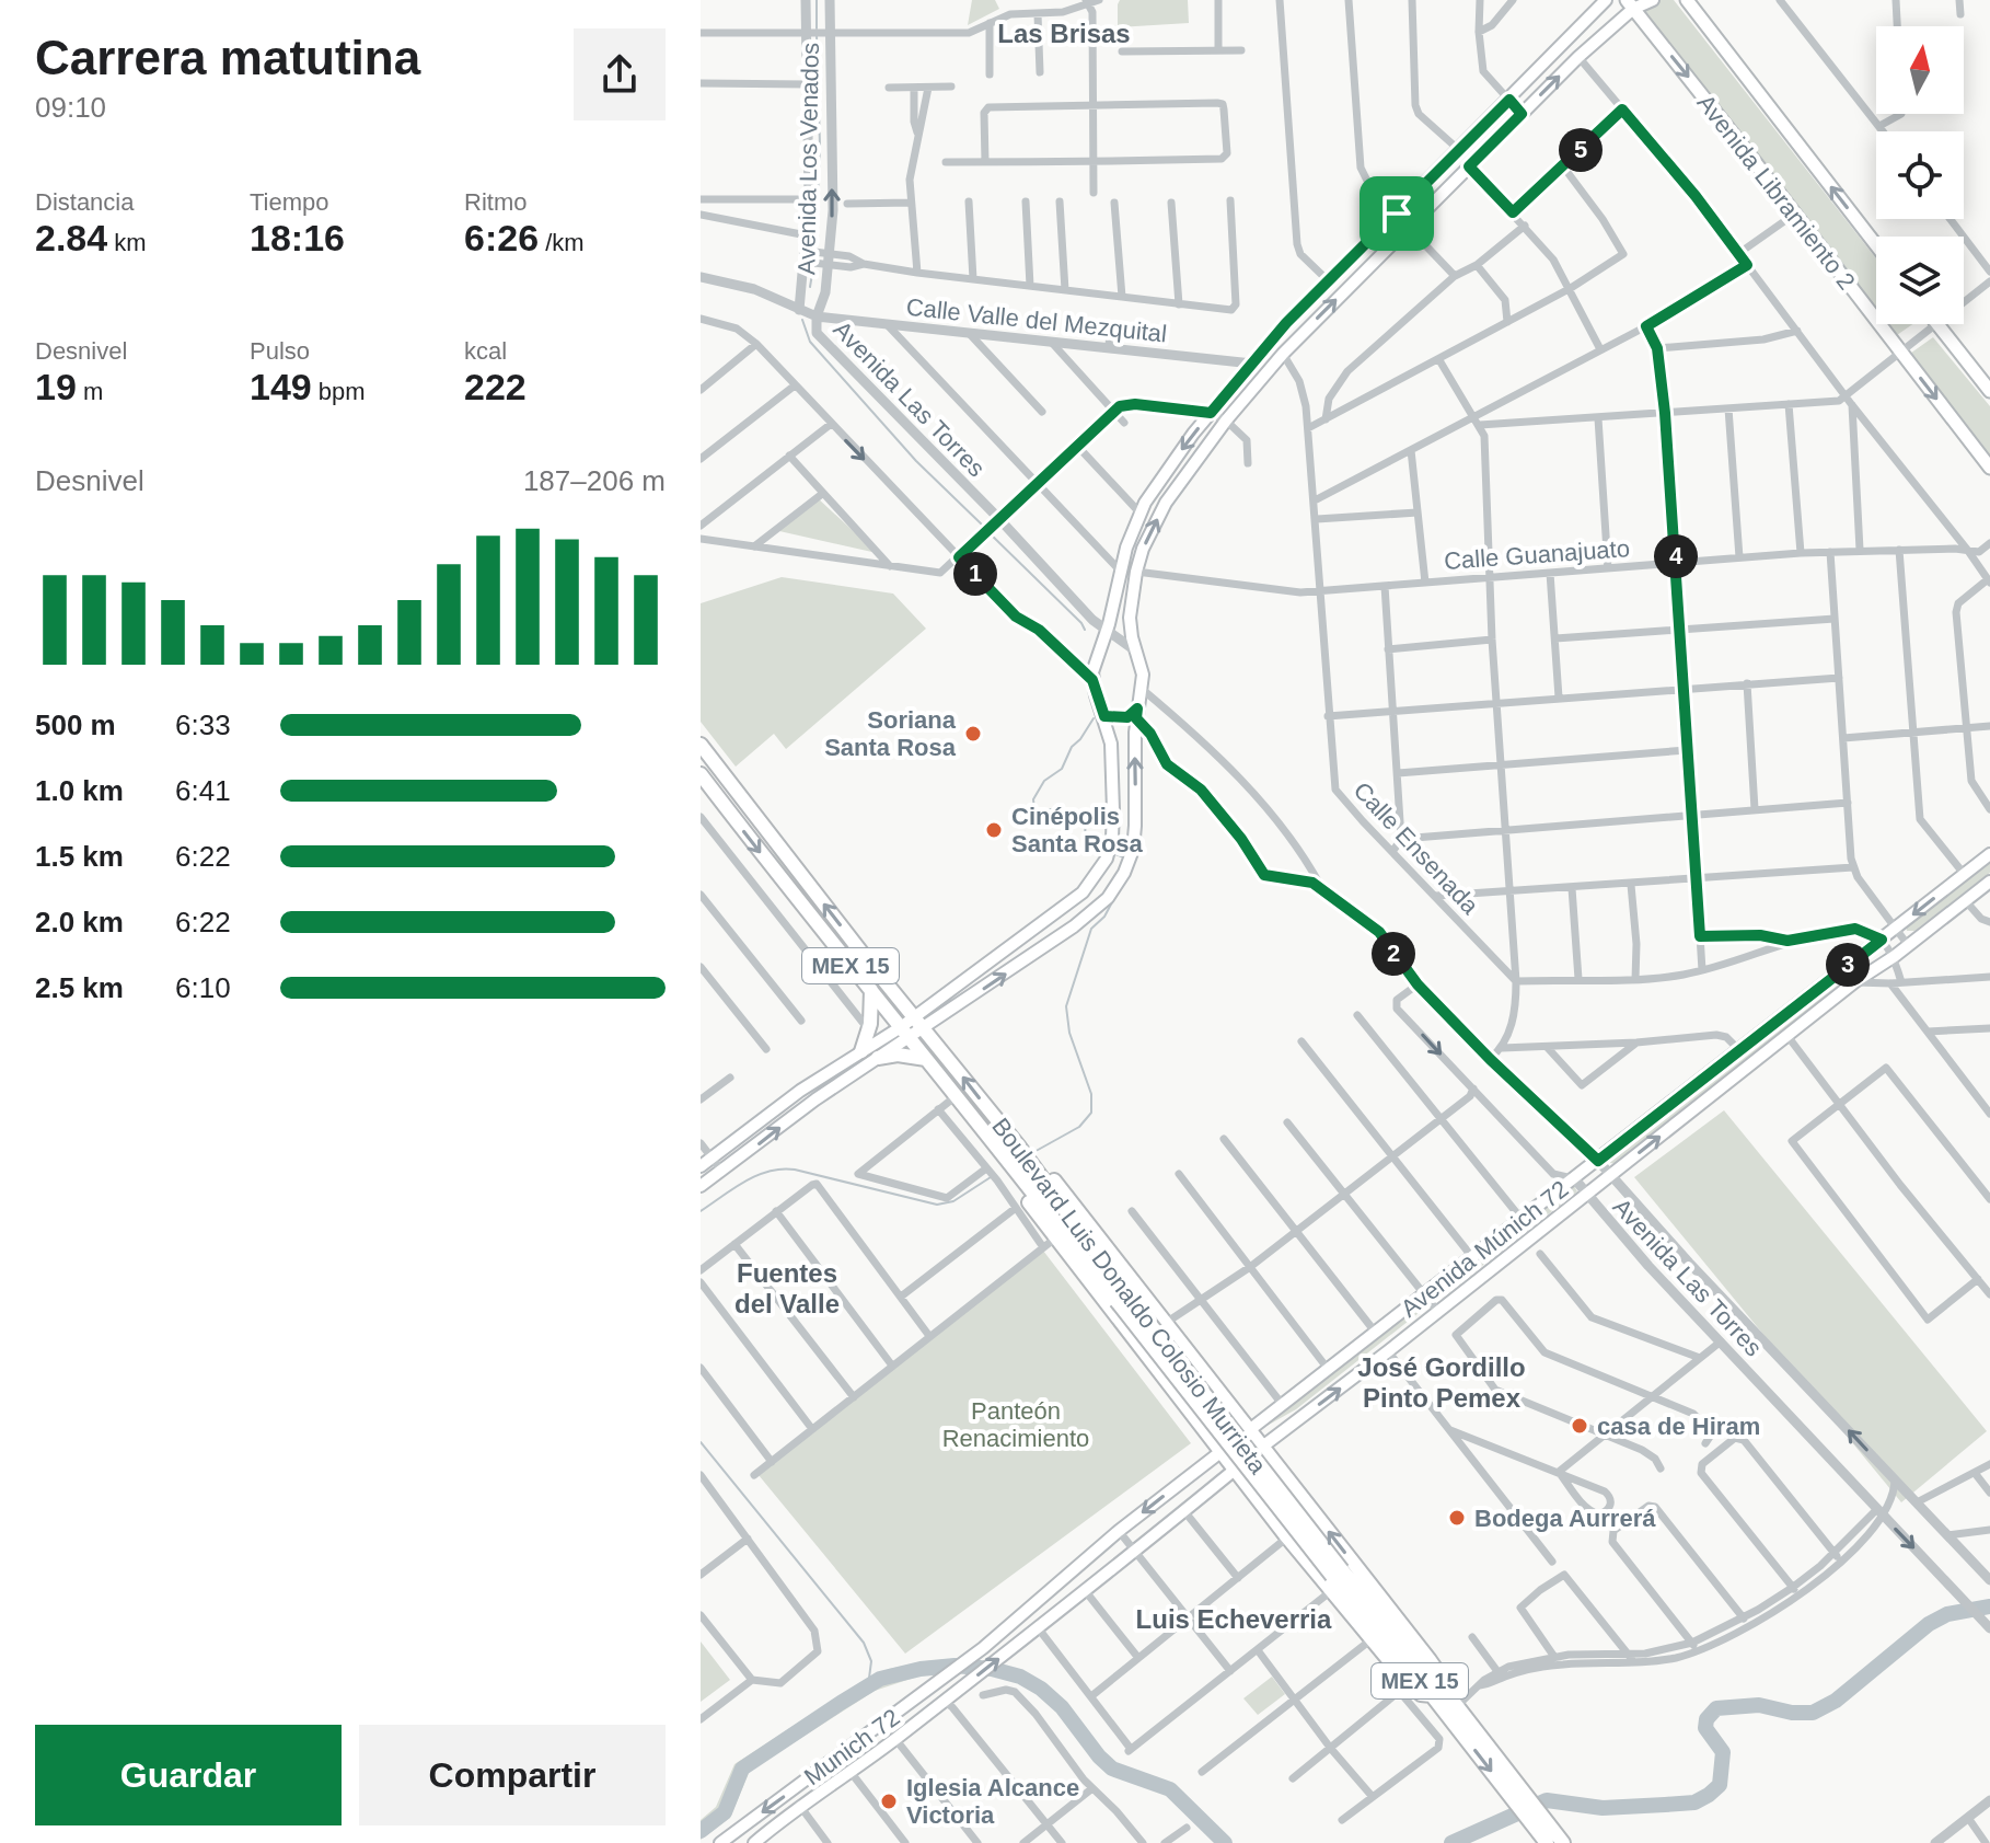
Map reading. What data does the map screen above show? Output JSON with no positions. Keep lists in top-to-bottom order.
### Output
{
  "streets": {
    "highway": ["MEX 15", "Avenida Múnich 72", "Boulevard Luis Donaldo Colosio Murrieta"],
    "main road": ["Avenida Libramiento 2", "Munich 72"],
    "street": [
      "Avenida Los Venados",
      "Calle Valle del Mezquital",
      "Avenida Las Torres",
      "Calle Guanajuato",
      "Calle Ensenada"
    ]
  },
  "crossings": [
    ["Avenida Los Venados", "Calle Valle del Mezquital"],
    ["Avenida Los Venados", "Avenida Las Torres"],
    ["Calle Valle del Mezquital", "Avenida Las Torres"],
    ["Avenida Las Torres", "Avenida Múnich 72"],
    ["Calle Guanajuato", "Calle Ensenada"],
    ["MEX 15", "Boulevard Luis Donaldo Colosio Murrieta"],
    ["Avenida Múnich 72", "Munich 72"]
  ],
  "districts": [
    "Las Brisas",
    "Fuentes del Valle",
    "José Gordillo Pinto Pemex",
    "Luis Echeverria"
  ],
  "parks": ["Panteón Renacimiento"],
  "places": [
    "Soriana Santa Rosa",
    "Cinépolis Santa Rosa",
    "casa de Hiram",
    "Bodega Aurrerá",
    "Iglesia Alcance Victoria"
  ],
  "north": "top",
  "page": {
    "heading": ["Carrera matutina", "09:10"],
    "pins": [
      "5",
      "4",
      "1",
      "2",
      "3"
    ],
    "stats": [
      ["Distancia", "2.84 km"],
      ["Tiempo", "18:16"],
      ["Ritmo", "6:26 /km"],
      ["Desnivel", "19 m"],
      ["Pulso", "149 bpm"],
      ["kcal", "222"]
    ],
    "chart": ["Desnivel", "187–206 m"],
    "list": [
      {
        "name": "500 m",
        "note": "6:33"
      },
      {
        "name": "1.0 km",
        "note": "6:41"
      },
      {
        "name": "1.5 km",
        "note": "6:22"
      },
      {
        "name": "2.0 km",
        "note": "6:22"
      },
      {
        "name": "2.5 km",
        "note": "6:10"
      }
    ],
    "buttons": ["Guardar", "Compartir"]
  }
}
